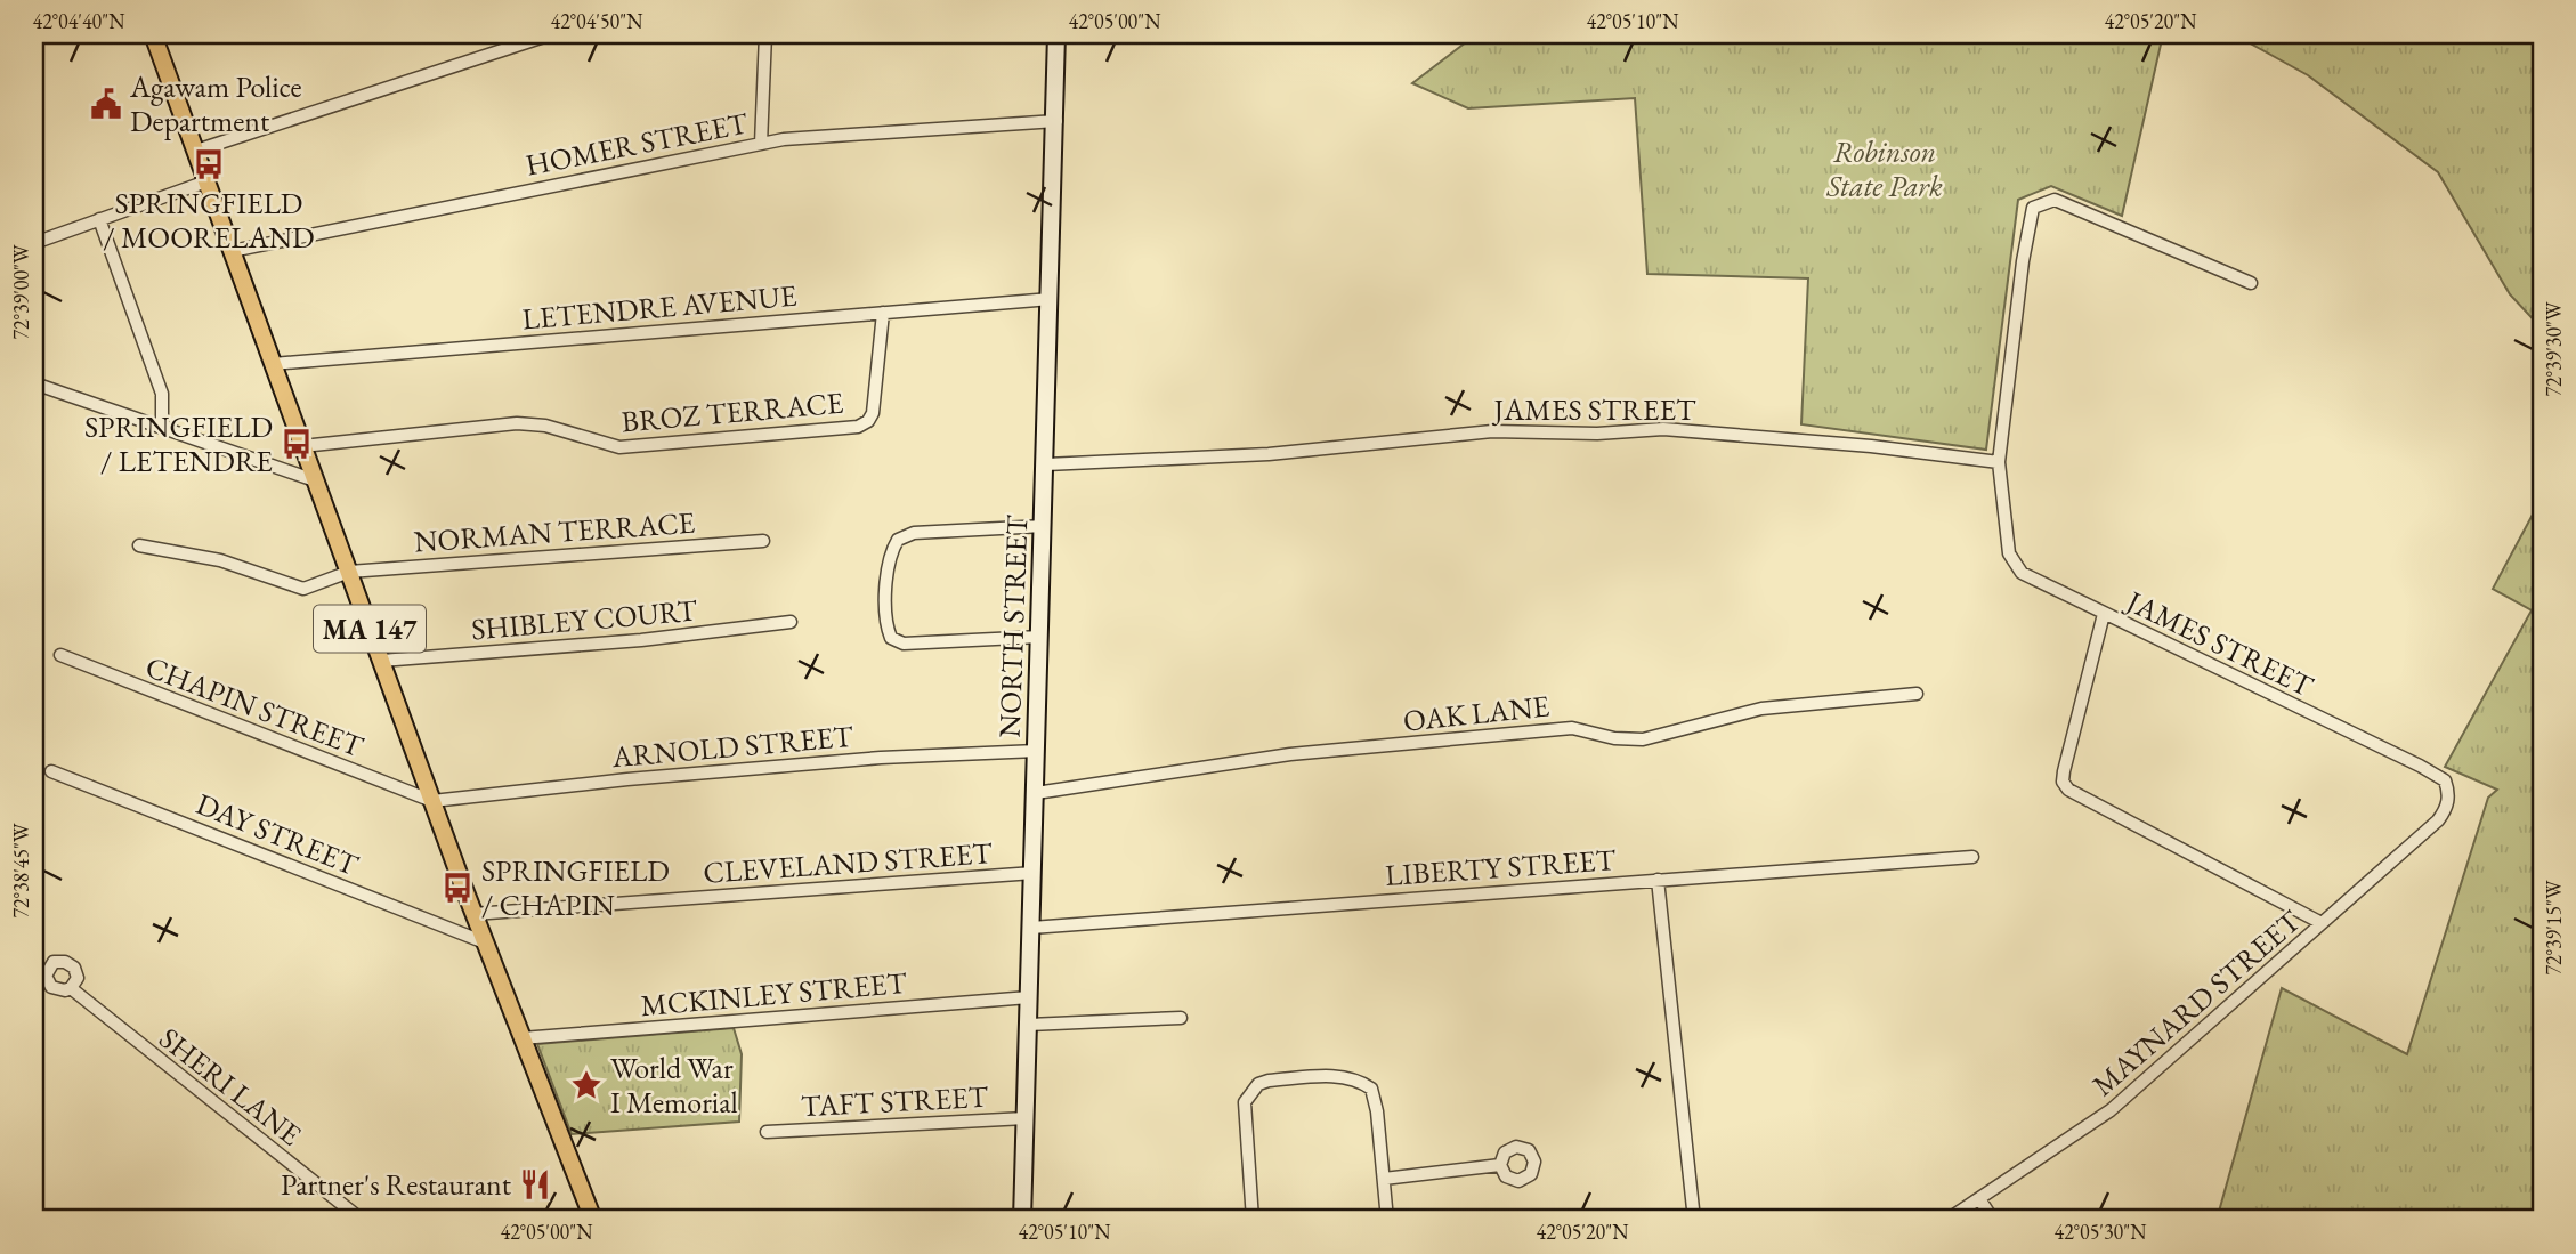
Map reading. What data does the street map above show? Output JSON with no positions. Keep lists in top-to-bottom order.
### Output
{
  "streets": {
    "main road": ["NORTH STREET", "MA 147"],
    "street": [
      "HOMER STREET",
      "LETENDRE AVENUE",
      "JAMES STREET",
      "BROZ TERRACE",
      "NORMAN TERRACE",
      "SHIBLEY COURT",
      "CHAPIN STREET",
      "OAK LANE",
      "ARNOLD STREET",
      "DAY STREET",
      "CLEVELAND STREET",
      "LIBERTY STREET",
      "MCKINLEY STREET",
      "MAYNARD STREET",
      "SHERI LANE",
      "TAFT STREET"
    ]
  },
  "crossings": [
    ["HOMER STREET", "NORTH STREET"],
    ["HOMER STREET", "MA 147"],
    ["LETENDRE AVENUE", "BROZ TERRACE"],
    ["LETENDRE AVENUE", "NORTH STREET"],
    ["LETENDRE AVENUE", "MA 147"],
    ["JAMES STREET", "NORTH STREET"],
    ["JAMES STREET", "MAYNARD STREET"],
    ["BROZ TERRACE", "MA 147"],
    ["NORMAN TERRACE", "MA 147"],
    ["SHIBLEY COURT", "MA 147"],
    ["NORTH STREET", "OAK LANE"],
    ["NORTH STREET", "ARNOLD STREET"],
    ["NORTH STREET", "CLEVELAND STREET"],
    ["NORTH STREET", "LIBERTY STREET"],
    ["NORTH STREET", "MCKINLEY STREET"],
    ["NORTH STREET", "TAFT STREET"],
    ["MA 147", "CHAPIN STREET"],
    ["MA 147", "ARNOLD STREET"],
    ["MA 147", "DAY STREET"],
    ["MA 147", "CLEVELAND STREET"],
    ["MA 147", "MCKINLEY STREET"],
    ["CHAPIN STREET", "ARNOLD STREET"]
  ],
  "parks": ["Robinson State Park"],
  "places": {
    "public building": ["Agawam Police Department"],
    "bus stop": ["SPRINGFIELD / MOORELAND", "SPRINGFIELD / LETENDRE", "SPRINGFIELD / CHAPIN"],
    "place": ["World War I Memorial"],
    "restaurant": ["Partner's Restaurant"]
  },
  "coordinates": [
    "42°04'40\"N",
    "42°04'50\"N",
    "42°05'00\"N",
    "42°05'10\"N",
    "42°05'20\"N",
    "72°39'00\"W",
    "72°39'30\"W",
    "72°38'45\"W",
    "72°39'15\"W",
    "42°05'30\"N"
  ]
}
